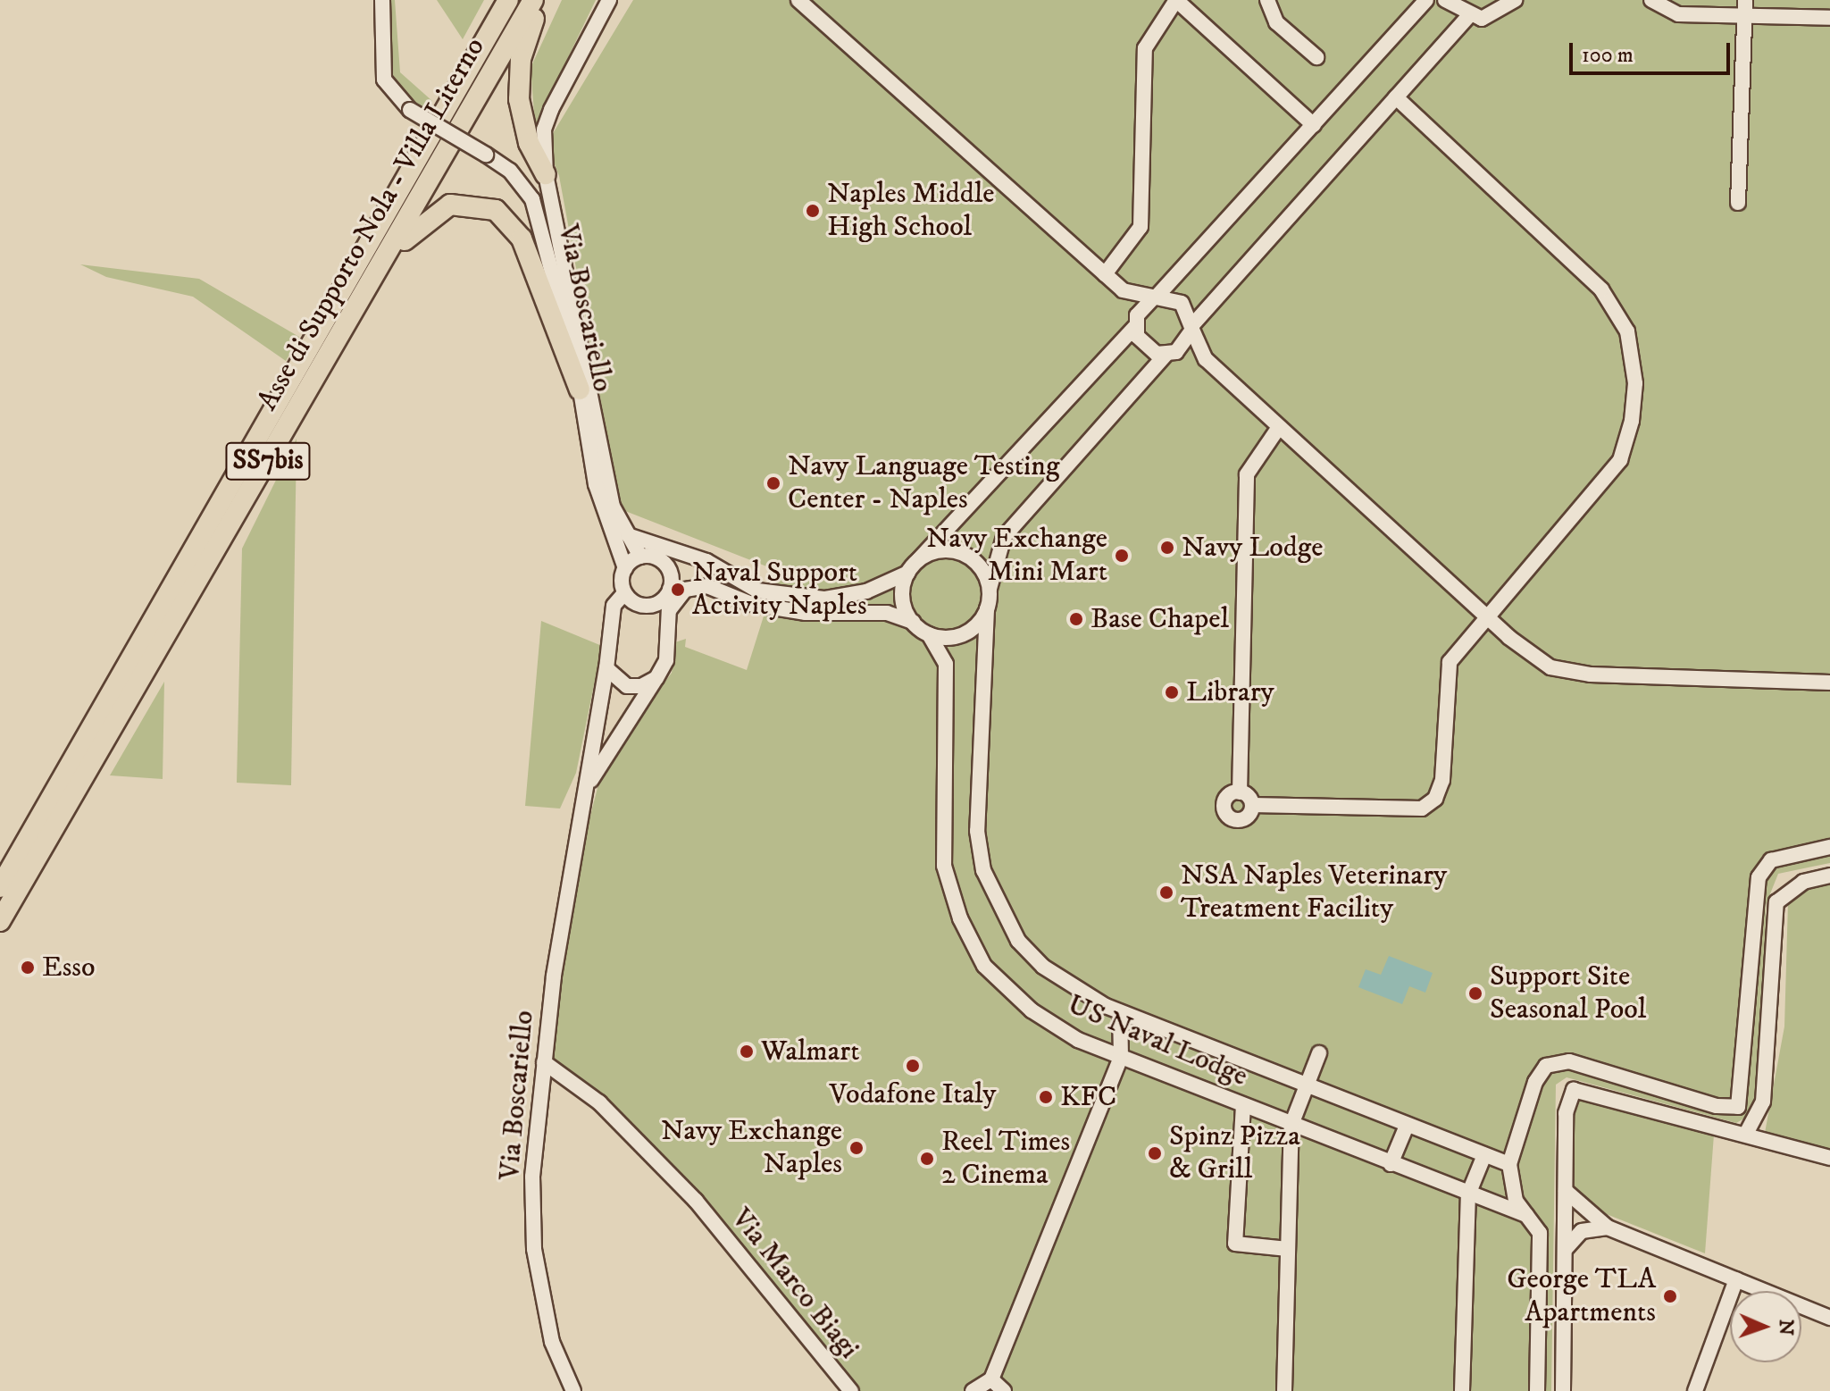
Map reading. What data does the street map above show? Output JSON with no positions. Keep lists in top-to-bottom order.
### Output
{
  "streets": {
    "highway": ["Asse di Supporto Nola - Villa Literno", "SS7bis"],
    "street": ["Via Boscariello", "US Naval Lodge", "Via Marco Biagi"]
  },
  "crossings": [
    ["Via Boscariello", "Via Marco Biagi"]
  ],
  "places": [
    "Naples Middle High School",
    "Navy Language Testing Center - Naples",
    "Navy Lodge",
    "Navy Exchange Mini Mart",
    "Naval Support Activity Naples",
    "Base Chapel",
    "Library",
    "NSA Naples Veterinary Treatment Facility",
    "Esso",
    "Support Site Seasonal Pool",
    "Walmart",
    "Vodafone Italy",
    "KFC",
    "Navy Exchange Naples",
    "Spinz Pizza & Grill",
    "Reel Times 2 Cinema",
    "George TLA Apartments"
  ],
  "scale_bar": "100 m",
  "north": "right"
}
